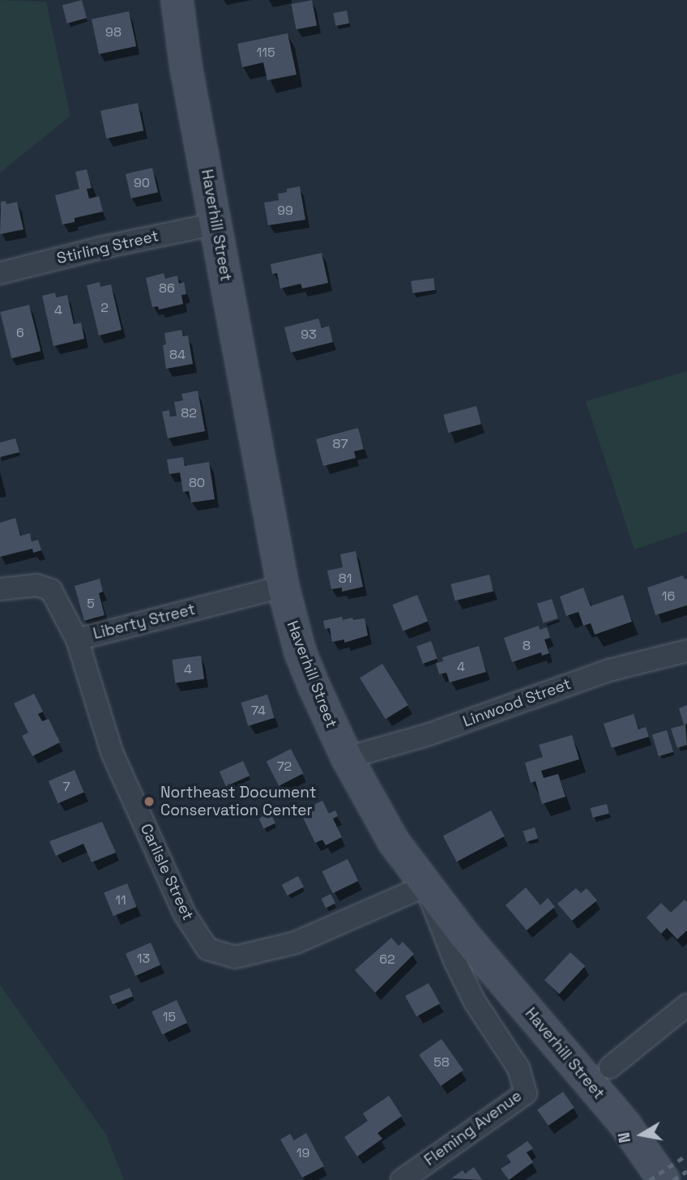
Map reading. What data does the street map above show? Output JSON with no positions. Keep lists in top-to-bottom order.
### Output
{
  "streets": {
    "main road": ["Haverhill Street"],
    "street": [
      "Stirling Street",
      "Liberty Street",
      "Linwood Street",
      "Carlisle Street",
      "Fleming Avenue"
    ]
  },
  "crossings": [
    ["Haverhill Street", "Stirling Street"],
    ["Haverhill Street", "Liberty Street"],
    ["Haverhill Street", "Linwood Street"],
    ["Haverhill Street", "Carlisle Street"],
    ["Haverhill Street", "Fleming Avenue"],
    ["Liberty Street", "Carlisle Street"],
    ["Carlisle Street", "Fleming Avenue"]
  ],
  "places": ["Northeast Document Conservation Center"],
  "house_numbers": [
    "98",
    "115",
    "90",
    "99",
    "86",
    "2",
    "4",
    "6",
    "93",
    "84",
    "82",
    "87",
    "80",
    "81",
    "16",
    "5",
    "8",
    "4",
    "4",
    "74",
    "72",
    "7",
    "11",
    "13",
    "62",
    "15",
    "58",
    "19"
  ],
  "north": "left"
}
